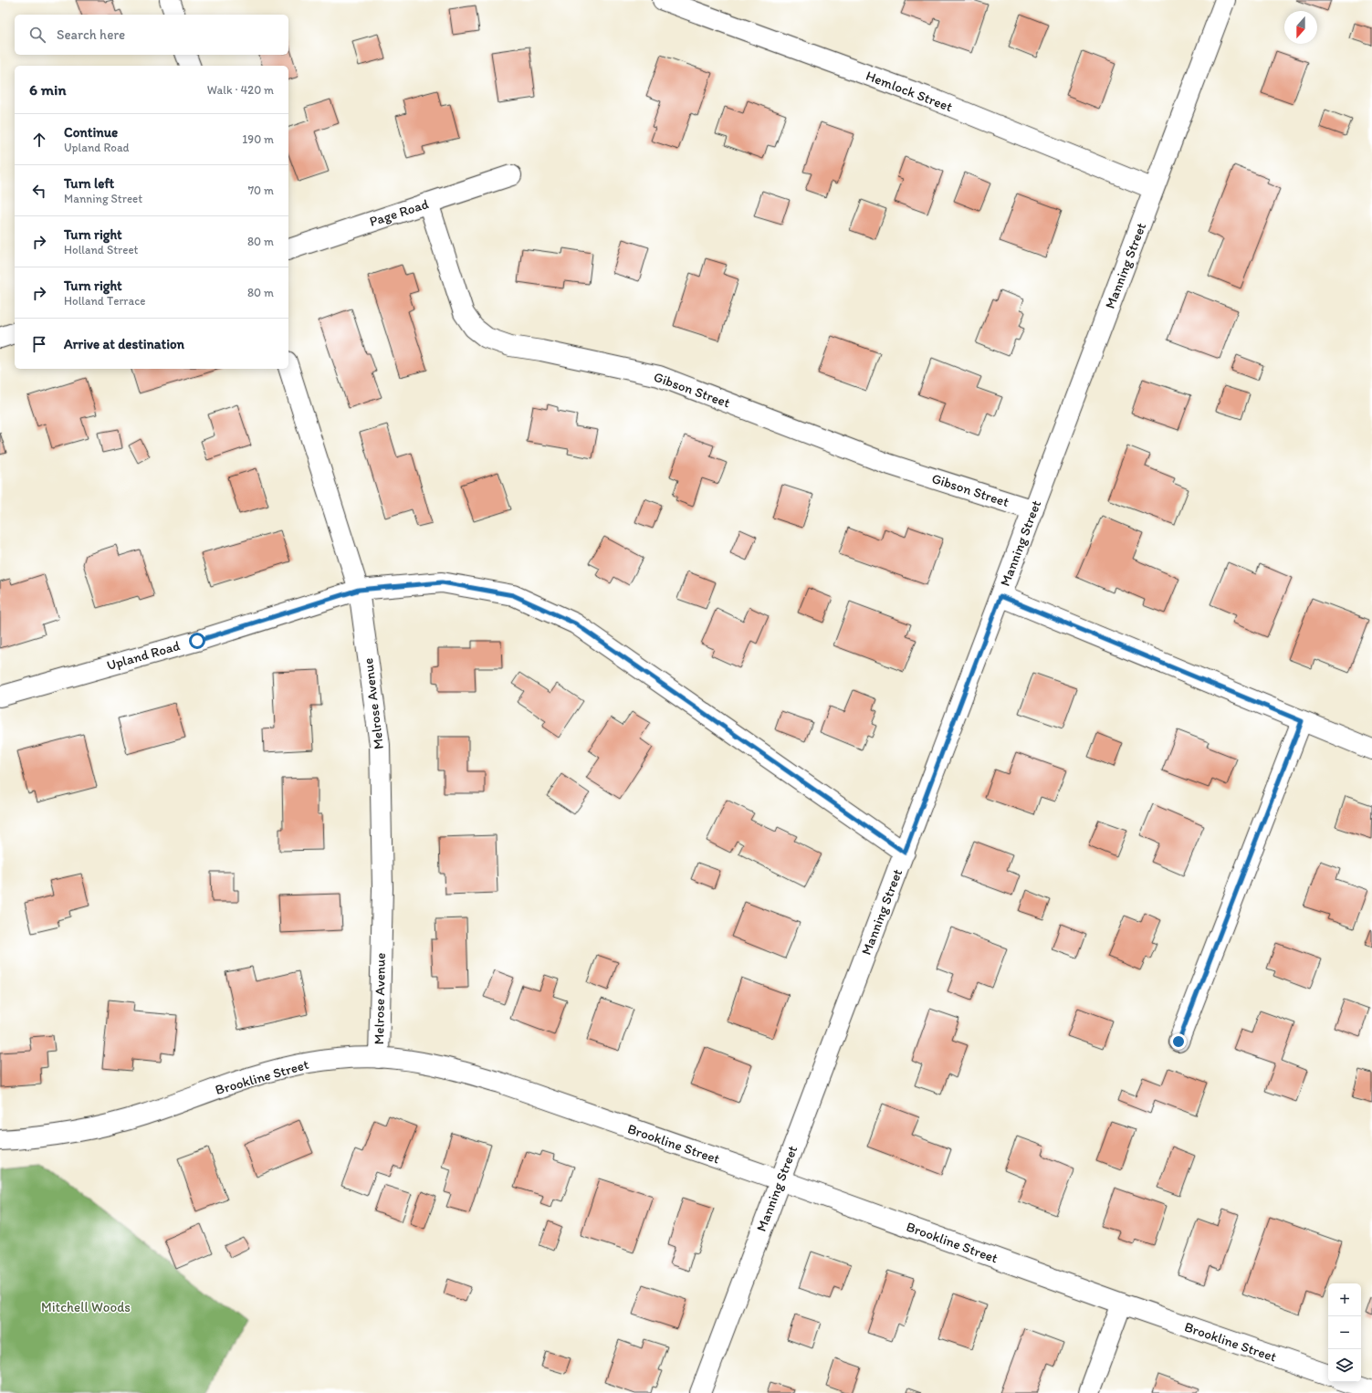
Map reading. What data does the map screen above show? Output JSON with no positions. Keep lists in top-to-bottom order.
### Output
{
  "streets": {
    "street": [
      "Hemlock Street",
      "Page Road",
      "Manning Street",
      "Gibson Street",
      "Upland Road",
      "Melrose Avenue",
      "Brookline Street"
    ]
  },
  "crossings": [
    ["Hemlock Street", "Manning Street"],
    ["Page Road", "Gibson Street"],
    ["Manning Street", "Gibson Street"],
    ["Manning Street", "Upland Road"],
    ["Manning Street", "Brookline Street"],
    ["Upland Road", "Melrose Avenue"],
    ["Melrose Avenue", "Brookline Street"]
  ],
  "parks": ["Mitchell Woods"],
  "north": "bottom",
  "page": {
    "search": "Search here",
    "heading": ["6 min", "Walk · 420 m"],
    "list": [
      ["Continue", "Upland Road", "190 m"],
      ["Turn left", "Manning Street", "70 m"],
      ["Turn right", "Holland Street", "80 m"],
      ["Turn right", "Holland Terrace", "80 m"],
      "Arrive at destination"
    ],
    "map_buttons": ["+", "−"]
  }
}
